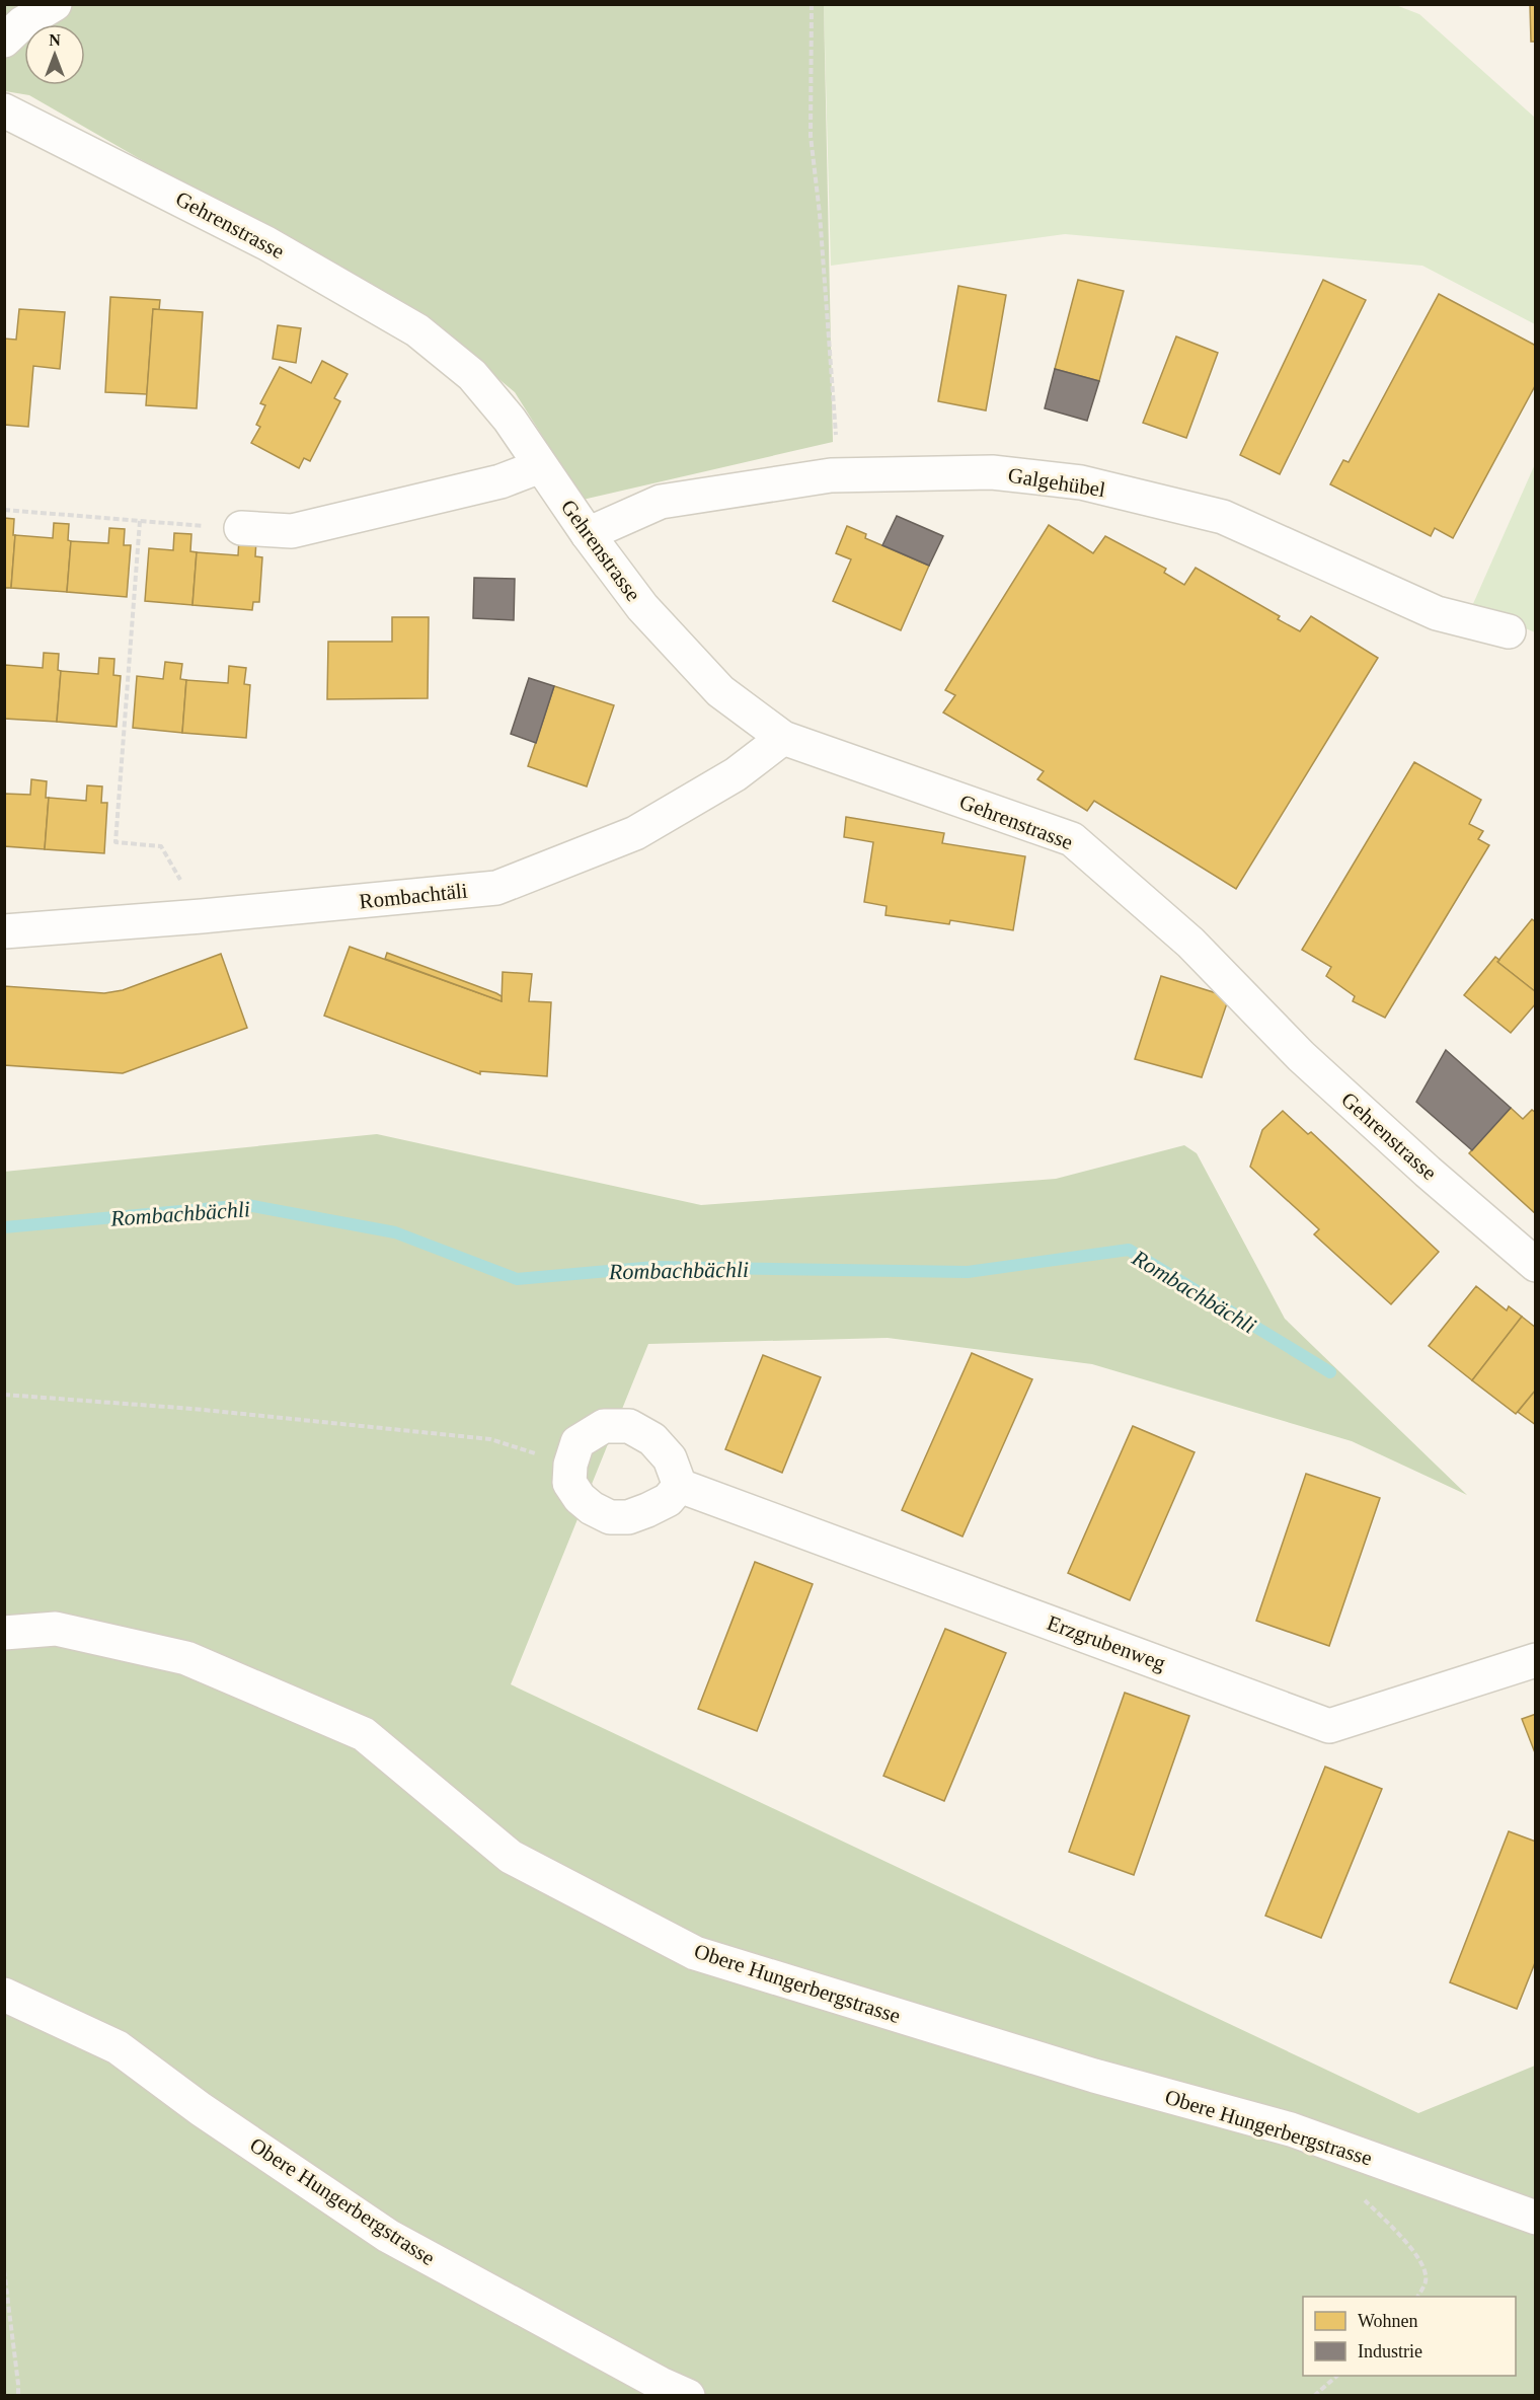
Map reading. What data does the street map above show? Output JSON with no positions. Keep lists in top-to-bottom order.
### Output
{
  "streets": {
    "street": [
      "Gehrenstrasse",
      "Galgehübel",
      "Rombachtäli",
      "Erzgrubenweg",
      "Obere Hungerbergstrasse"
    ]
  },
  "crossings": [
    ["Gehrenstrasse", "Galgehübel"],
    ["Gehrenstrasse", "Rombachtäli"]
  ],
  "water": ["Rombachbächli"],
  "legend": ["Wohnen", "Industrie"],
  "north": "top"
}
